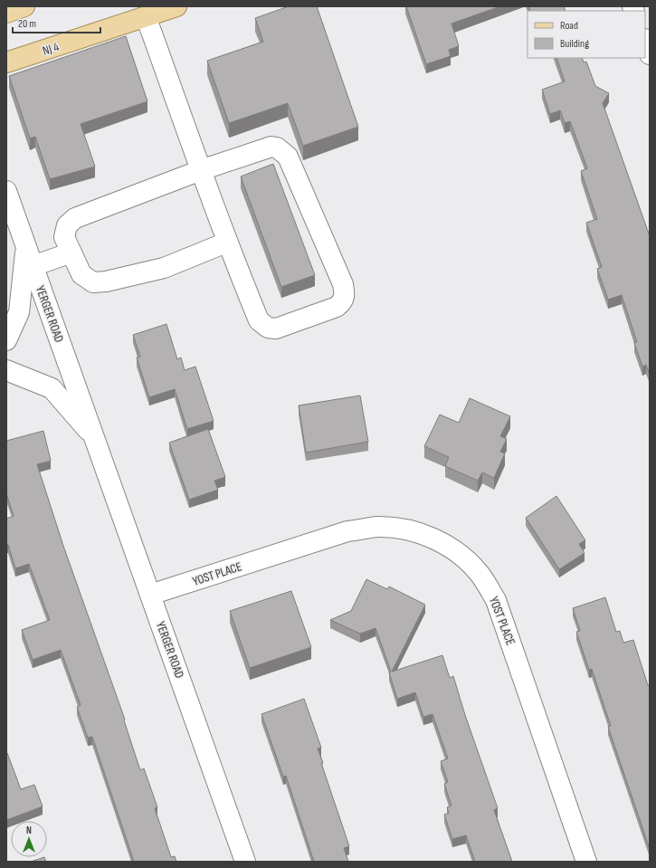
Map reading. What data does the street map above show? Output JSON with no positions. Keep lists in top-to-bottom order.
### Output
{
  "streets": {
    "main road": ["NJ 4"],
    "street": ["YERGER ROAD", "YOST PLACE"]
  },
  "crossings": [
    ["YERGER ROAD", "YOST PLACE"]
  ],
  "legend": ["Road", "Building"],
  "scale_bar": "20 m",
  "north": "top"
}
